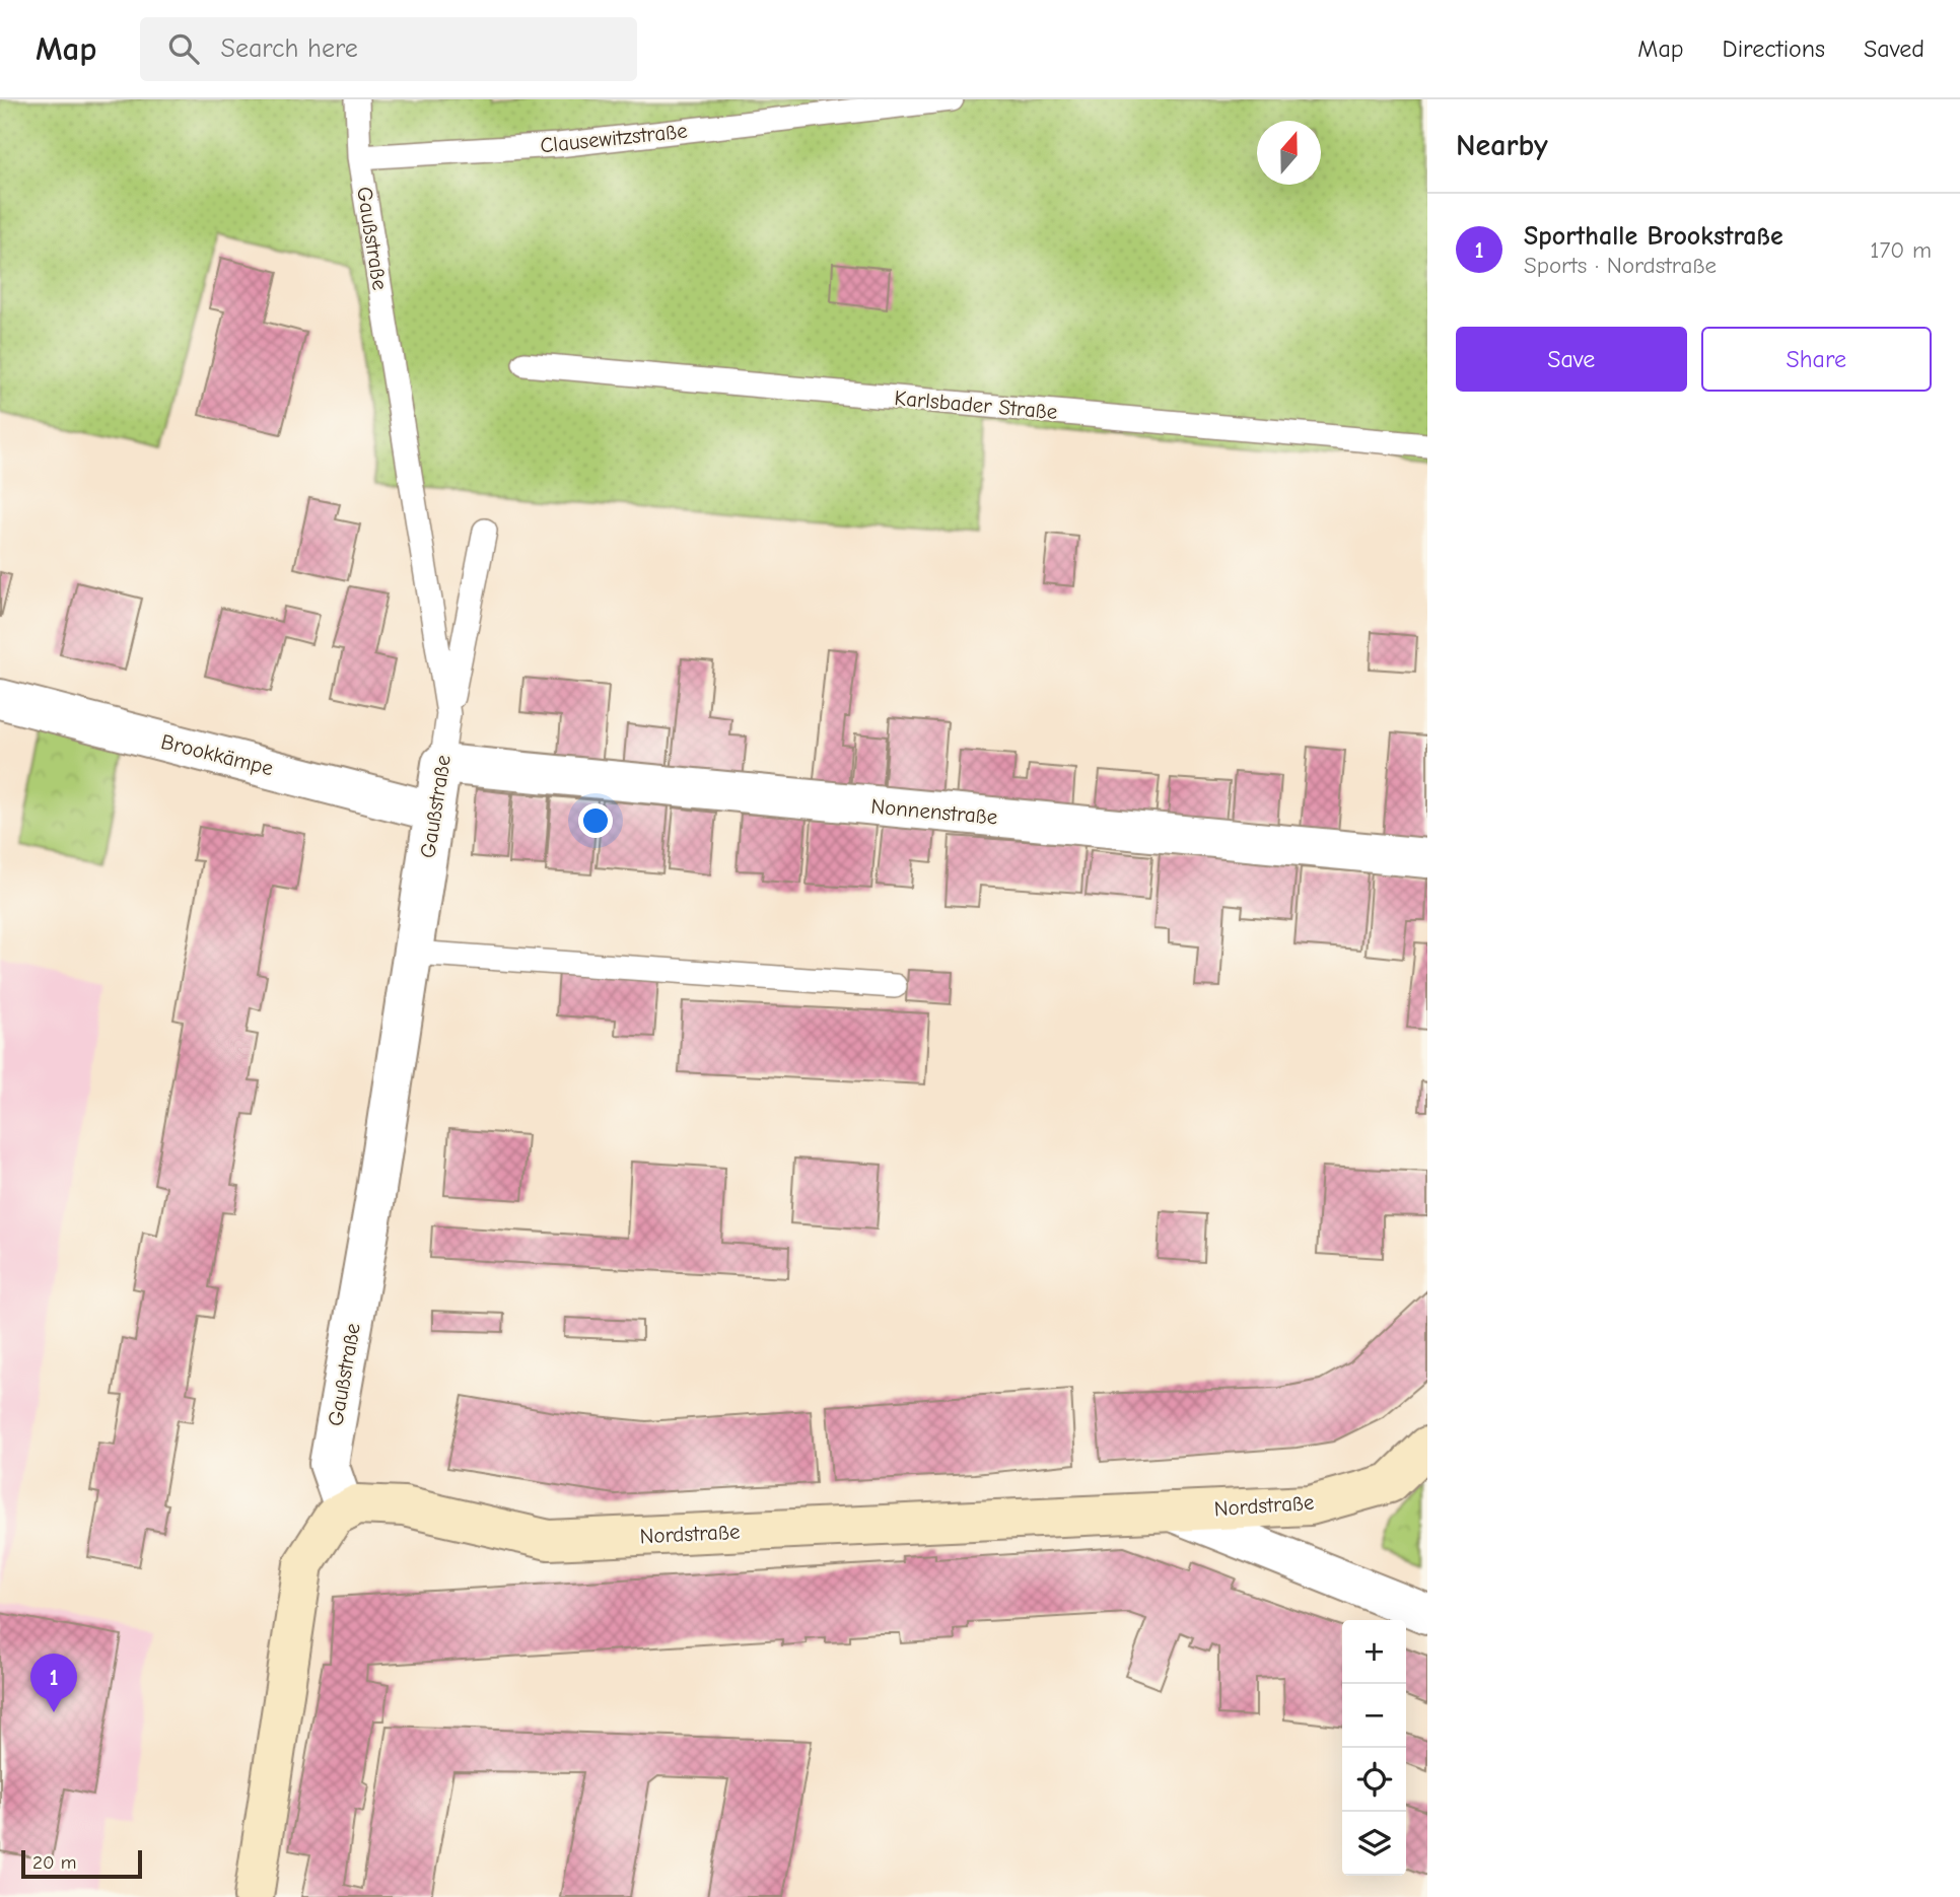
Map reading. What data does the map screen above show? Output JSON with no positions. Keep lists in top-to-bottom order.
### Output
{
  "streets": {
    "street": [
      "Gaußstraße",
      "Brookkämpe",
      "Nonnenstraße",
      "Nordstraße"
    ],
    "lane": ["Clausewitzstraße", "Karlsbader Straße"]
  },
  "crossings": [
    ["Clausewitzstraße", "Gaußstraße"],
    ["Gaußstraße", "Brookkämpe"],
    ["Gaußstraße", "Nonnenstraße"],
    ["Gaußstraße", "Nordstraße"]
  ],
  "scale_bar": "20 m",
  "north": "top",
  "page": {
    "header": "Map",
    "search": "Search here",
    "nav": ["Map", "Directions", "Saved"],
    "heading": "Nearby",
    "list": [
      {
        "mark": "1",
        "name": "Sporthalle Brookstraße",
        "note": "Sports · Nordstraße",
        "value": "170 m"
      }
    ],
    "buttons": ["Save", "Share"],
    "map_buttons": ["+", "−"],
    "pins": "1",
    "scale": "20 m"
  }
}
